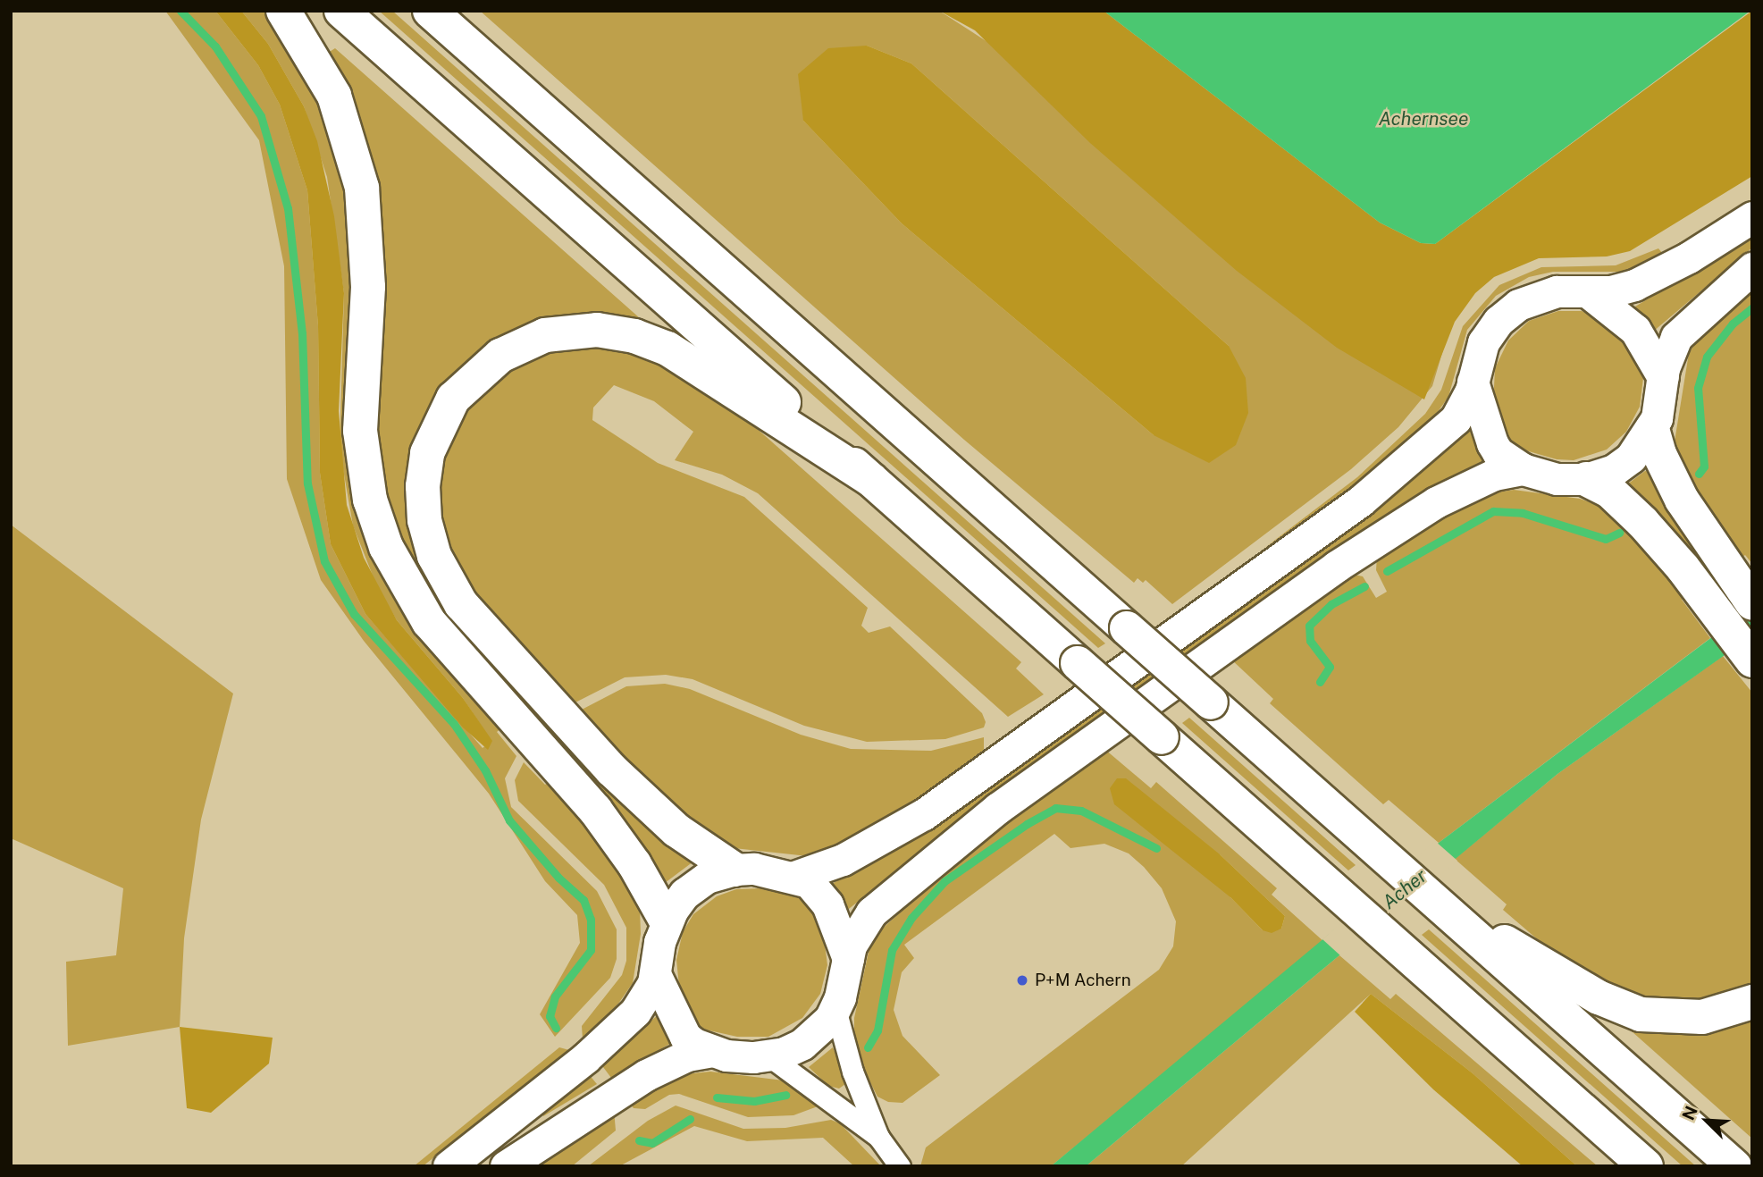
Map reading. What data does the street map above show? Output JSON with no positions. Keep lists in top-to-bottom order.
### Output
{
  "water": ["Achernsee", "Acher"],
  "places": ["P+M Achern"],
  "north": "top left"
}
